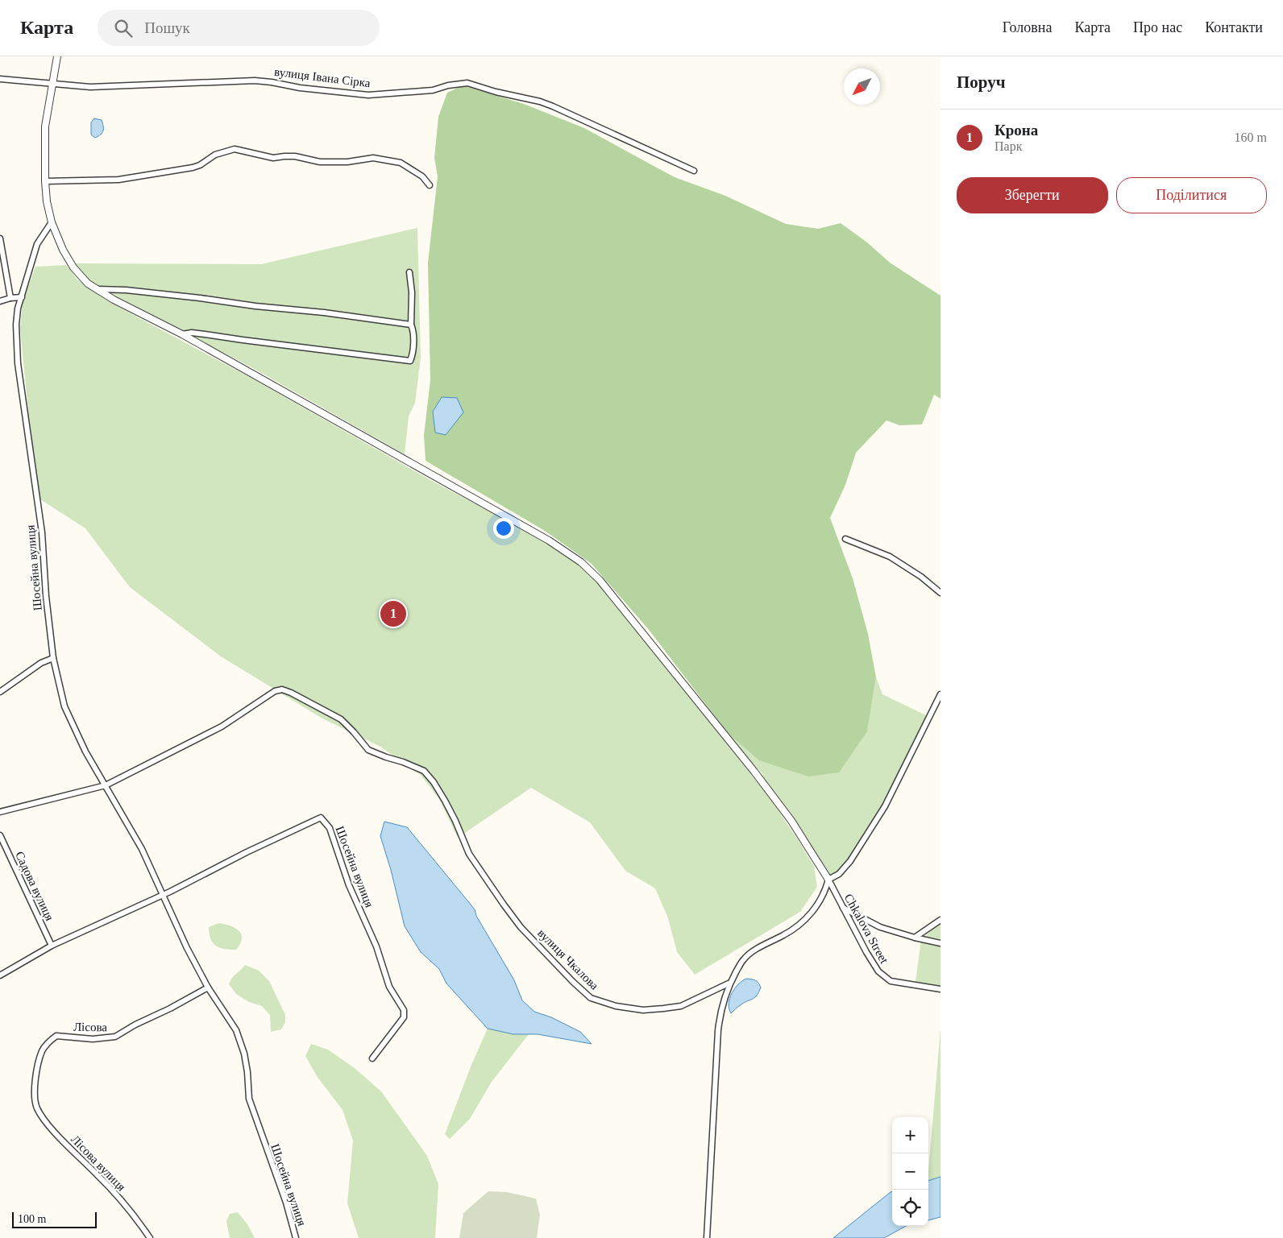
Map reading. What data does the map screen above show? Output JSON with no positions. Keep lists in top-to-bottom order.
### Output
{
  "streets": {
    "street": [
      "вулиця Івана Сірка",
      "Шосейна вулиця",
      "Садова вулиця",
      "Chkalova Street",
      "вулиця Чкалова",
      "Лісова",
      "Лісова вулиця"
    ]
  },
  "crossings": [
    ["Шосейна вулиця", "Садова вулиця"],
    ["Шосейна вулиця", "вулиця Чкалова"],
    ["Шосейна вулиця", "Лісова"],
    ["Лісова", "Лісова вулиця"]
  ],
  "scale_bar": "100 m",
  "north": "bottom left",
  "page": {
    "header": "Карта",
    "search": "Пошук",
    "nav": [
      "Головна",
      "Карта",
      "Про нас",
      "Контакти"
    ],
    "heading": "Поруч",
    "list": [
      {
        "mark": "1",
        "name": "Крона",
        "note": "Парк",
        "value": "160 m"
      }
    ],
    "buttons": ["Зберегти", "Поділитися"],
    "pins": "1",
    "map_buttons": ["+", "−"],
    "scale": "100 m"
  }
}
